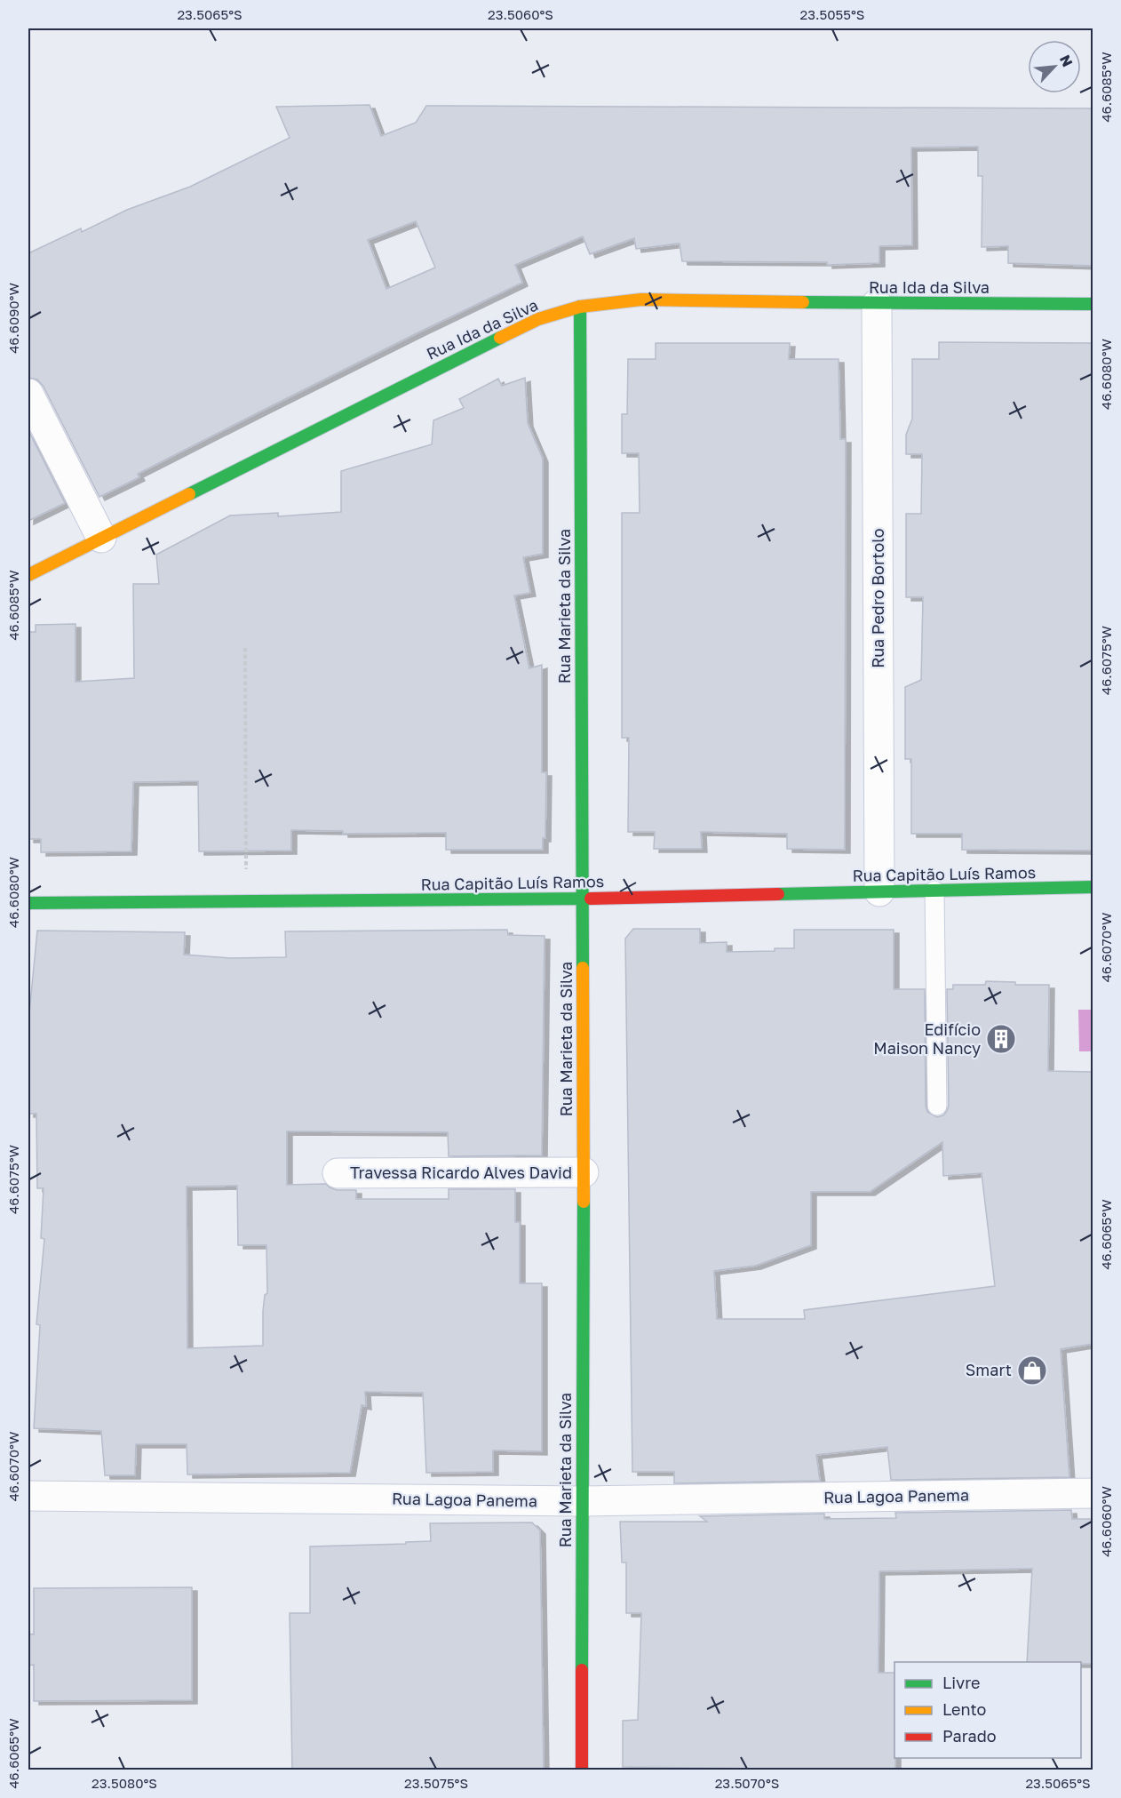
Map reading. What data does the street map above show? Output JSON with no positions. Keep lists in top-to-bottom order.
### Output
{
  "streets": {
    "street": [
      "Rua Ida da Silva",
      "Rua Pedro Bortolo",
      "Rua Marieta da Silva",
      "Rua Capitão Luís Ramos",
      "Travessa Ricardo Alves David",
      "Rua Lagoa Panema"
    ]
  },
  "crossings": [
    ["Rua Ida da Silva", "Rua Pedro Bortolo"],
    ["Rua Ida da Silva", "Rua Marieta da Silva"],
    ["Rua Pedro Bortolo", "Rua Capitão Luís Ramos"],
    ["Rua Marieta da Silva", "Rua Capitão Luís Ramos"],
    ["Rua Marieta da Silva", "Travessa Ricardo Alves David"],
    ["Rua Marieta da Silva", "Rua Lagoa Panema"]
  ],
  "places": {
    "building": ["Edifício Maison Nancy"],
    "shop": ["Smart"]
  },
  "legend": ["Livre", "Lento", "Parado"],
  "north": "top right",
  "coordinates": [
    "23.5065°S",
    "23.5060°S",
    "23.5055°S",
    "46.6085°W",
    "46.6090°W",
    "46.6080°W",
    "46.6075°W",
    "46.6070°W",
    "46.6065°W",
    "46.6060°W",
    "23.5080°S",
    "23.5075°S",
    "23.5070°S"
  ]
}
